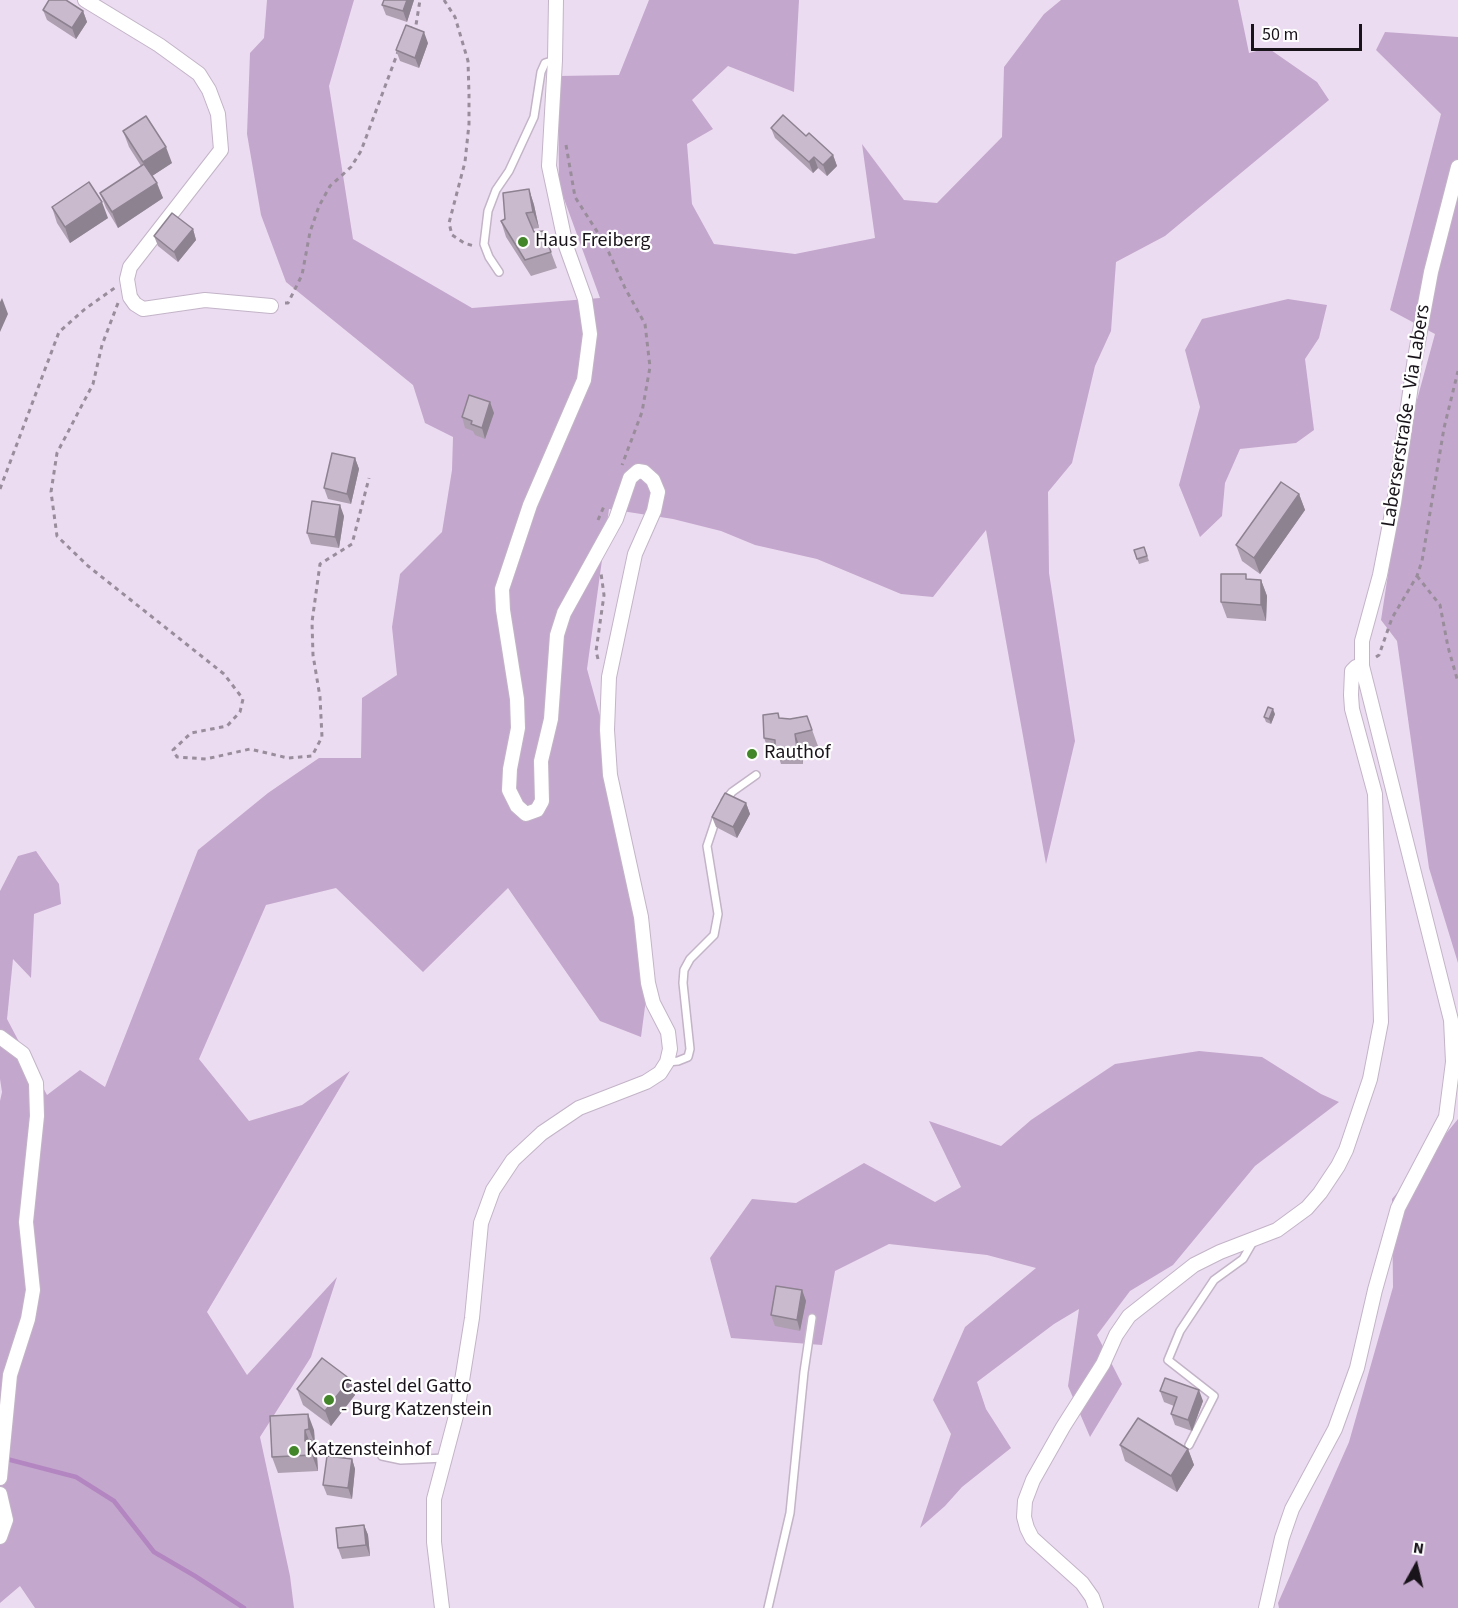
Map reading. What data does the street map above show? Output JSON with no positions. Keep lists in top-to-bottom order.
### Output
{
  "streets": {
    "street": ["Laberserstraße - Via Labers"]
  },
  "places": [
    "Haus Freiberg",
    "Rauthof",
    "Castel del Gatto - Burg Katzenstein",
    "Katzensteinhof"
  ],
  "scale_bar": "50 m",
  "north": "top"
}
